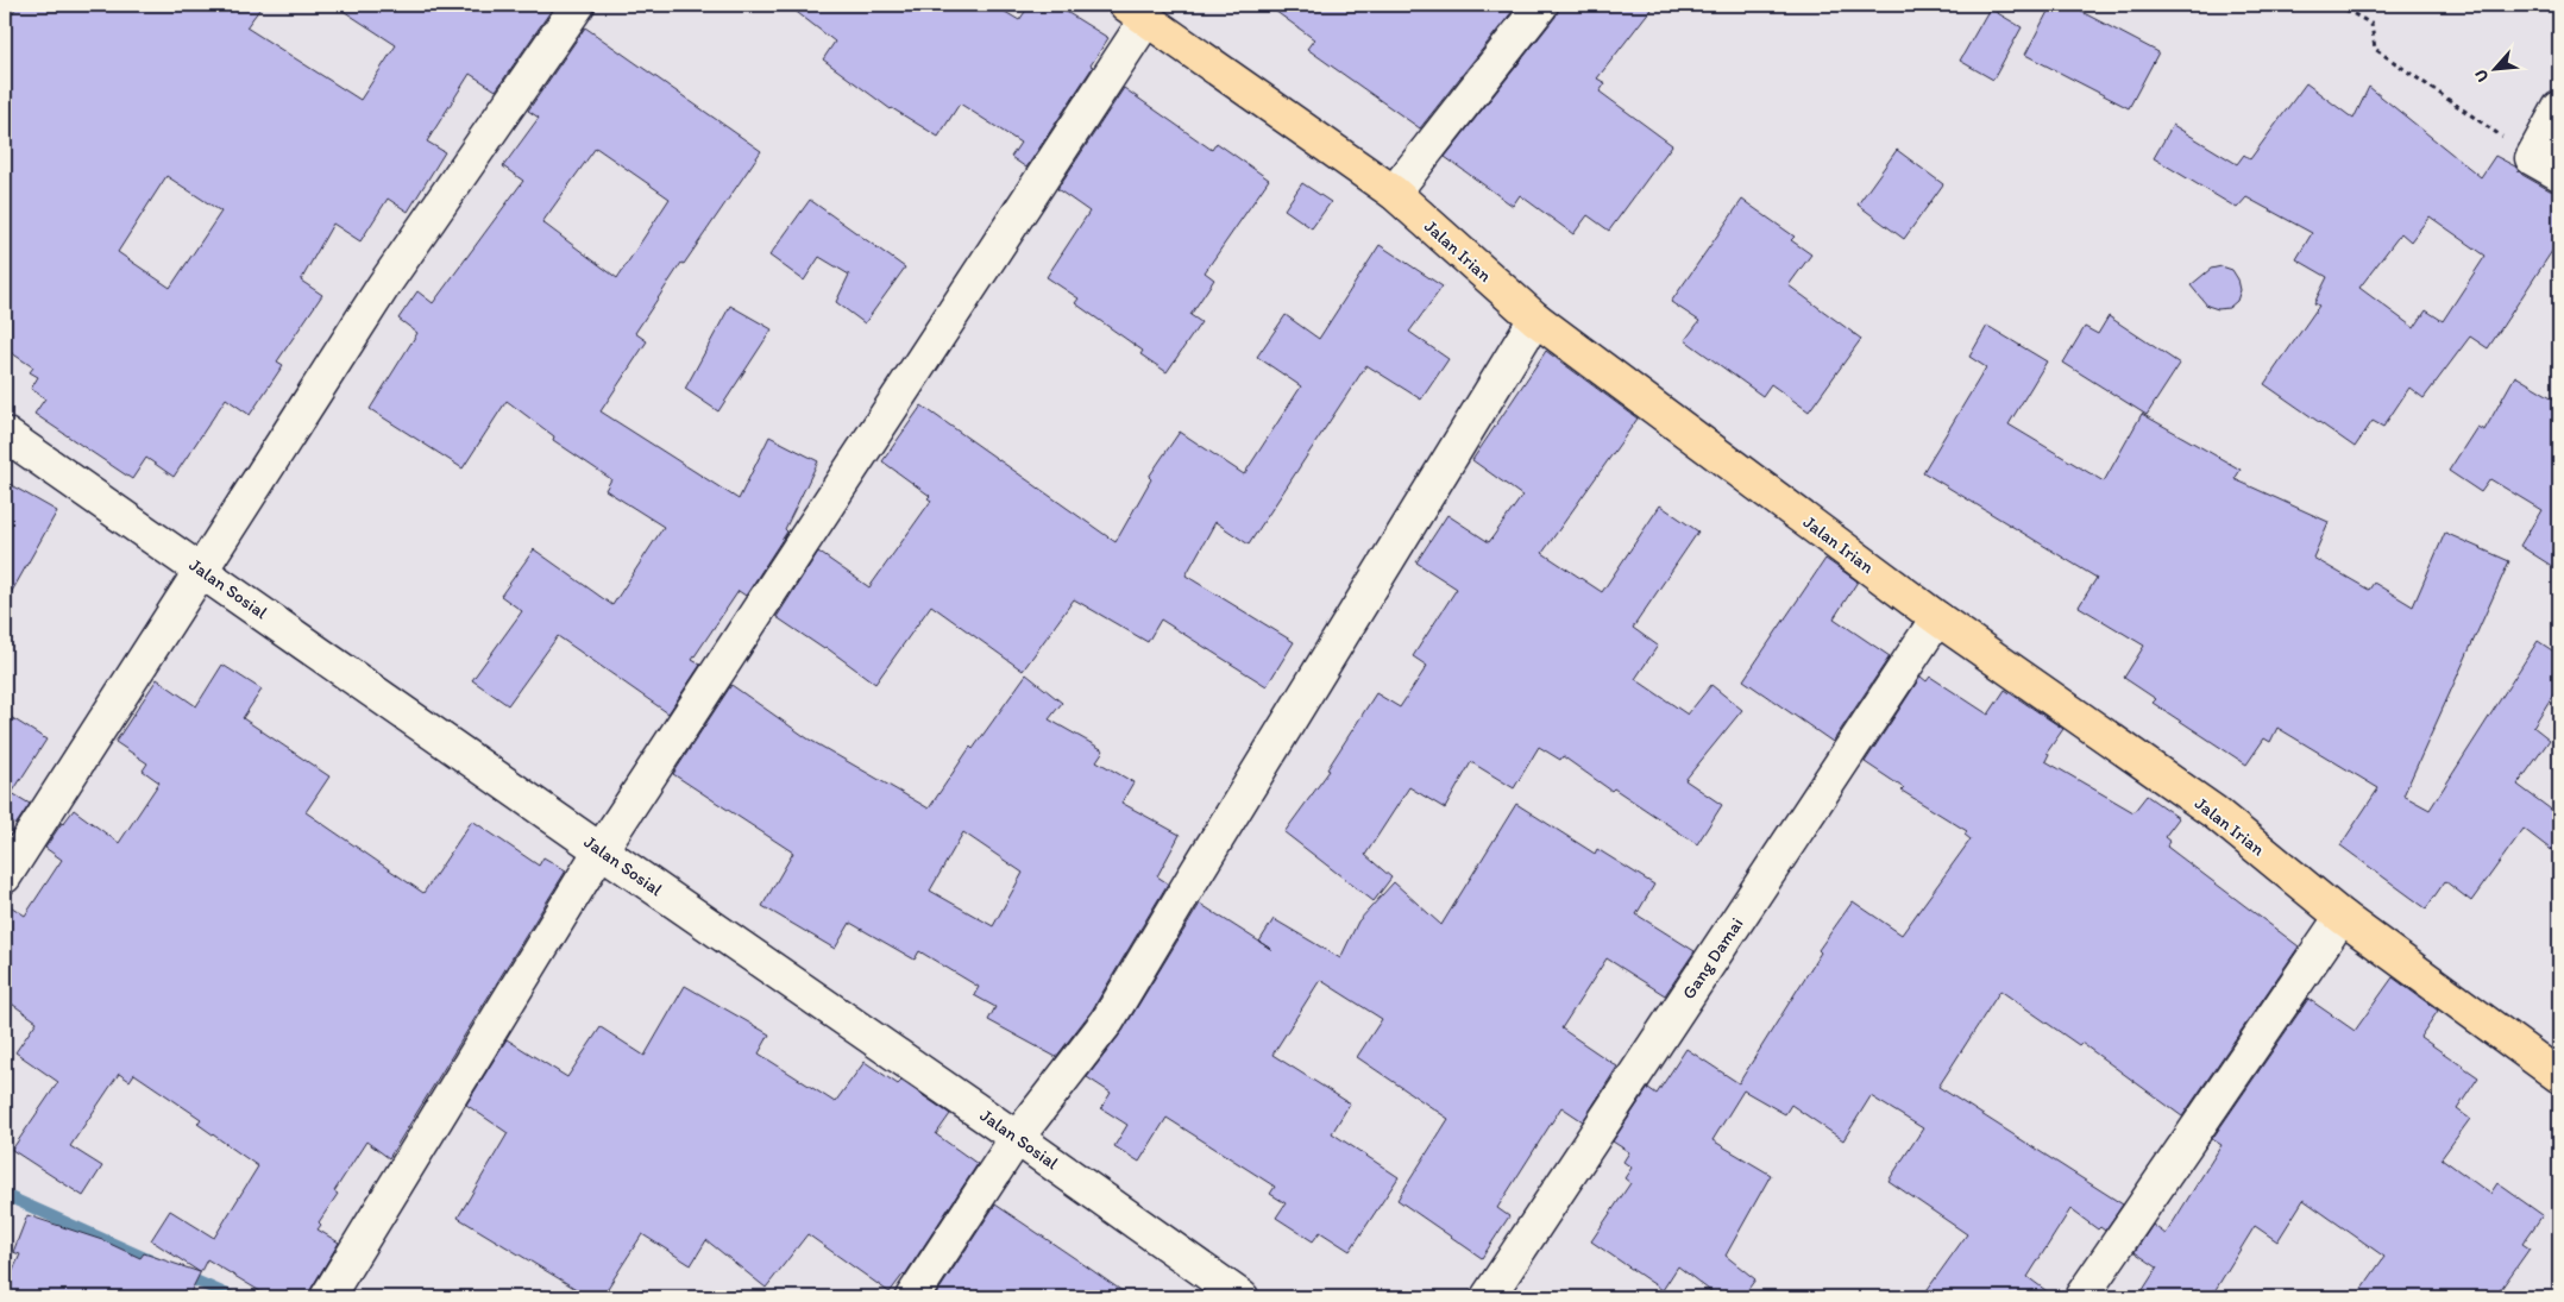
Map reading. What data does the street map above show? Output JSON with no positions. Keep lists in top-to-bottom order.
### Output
{
  "streets": {
    "main road": ["Jalan Irian"],
    "street": ["Jalan Sosial", "Gang Damai"]
  },
  "crossings": [
    ["Jalan Irian", "Gang Damai"]
  ],
  "north": "bottom left"
}
